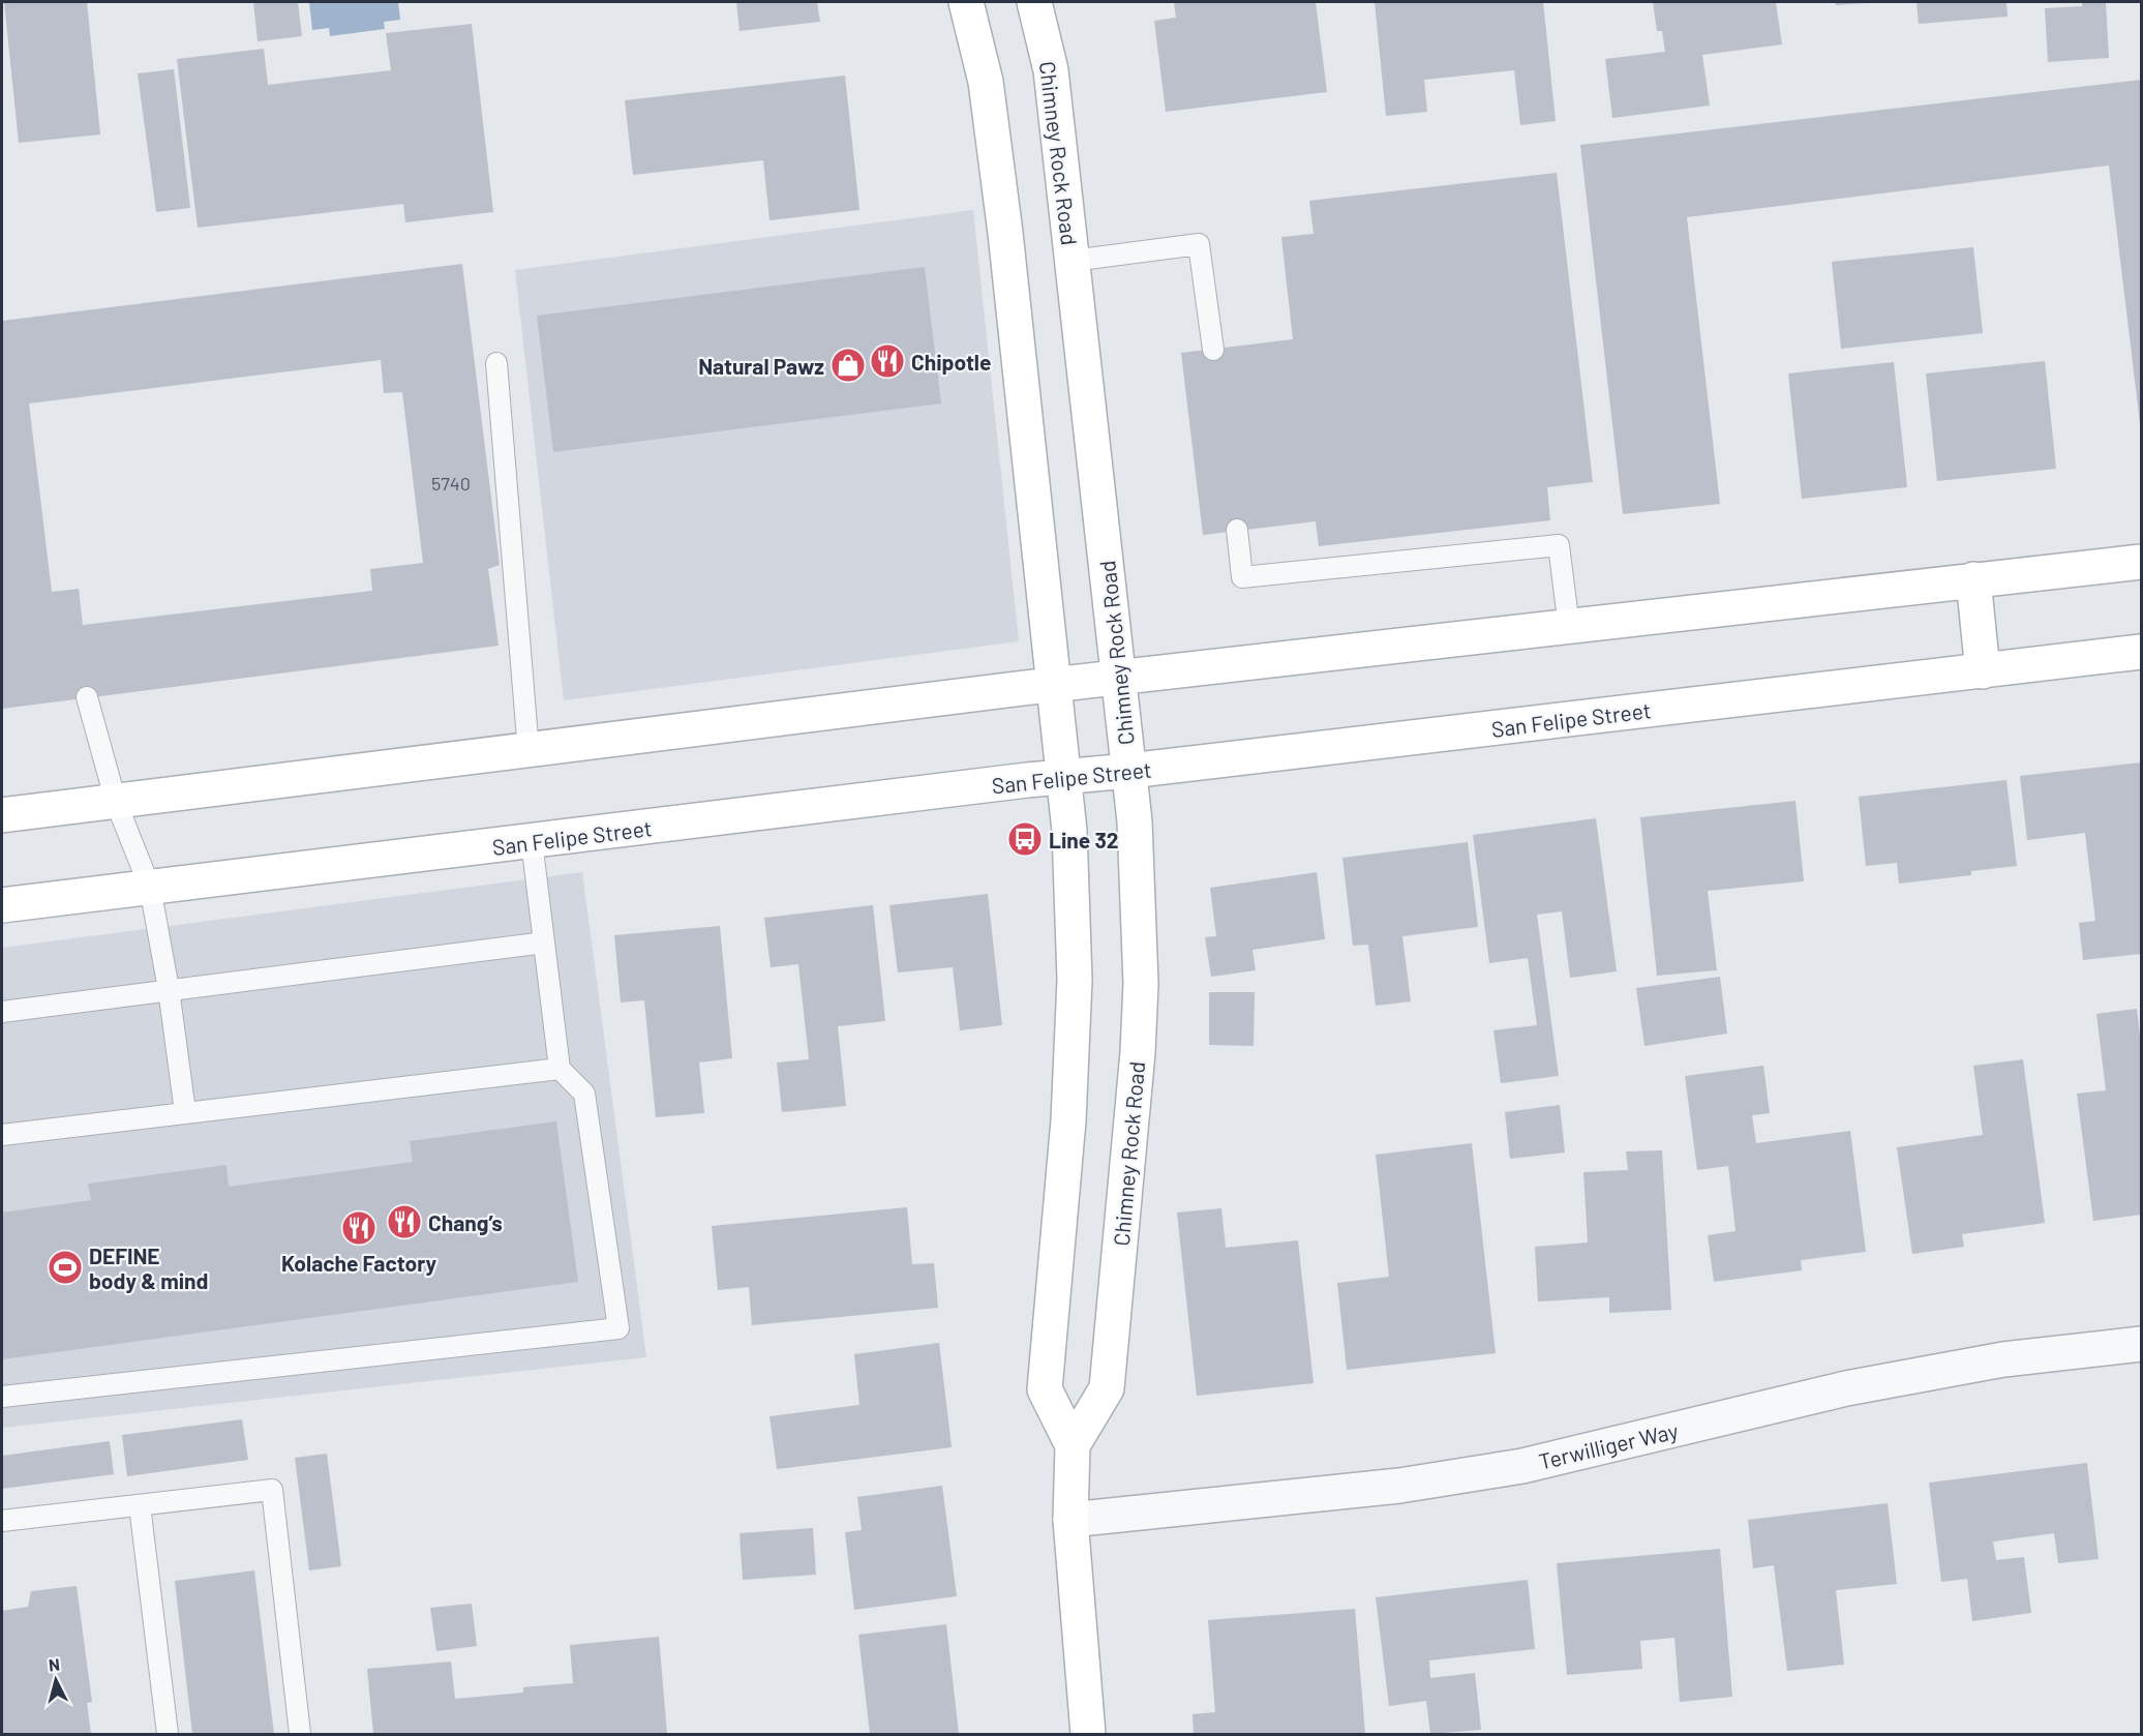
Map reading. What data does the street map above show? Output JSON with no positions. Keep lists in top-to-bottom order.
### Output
{
  "streets": {
    "main road": ["Chimney Rock Road", "San Felipe Street"],
    "street": ["Terwilliger Way"]
  },
  "crossings": [
    ["Chimney Rock Road", "San Felipe Street"],
    ["Chimney Rock Road", "Terwilliger Way"]
  ],
  "places": {
    "restaurant": ["Chipotle", "Chang’s", "Kolache Factory"],
    "shop": ["Natural Pawz"],
    "bus stop": ["Line 32"],
    "sports": ["DEFINE body & mind"]
  },
  "house_numbers": ["5740"],
  "north": "top"
}
